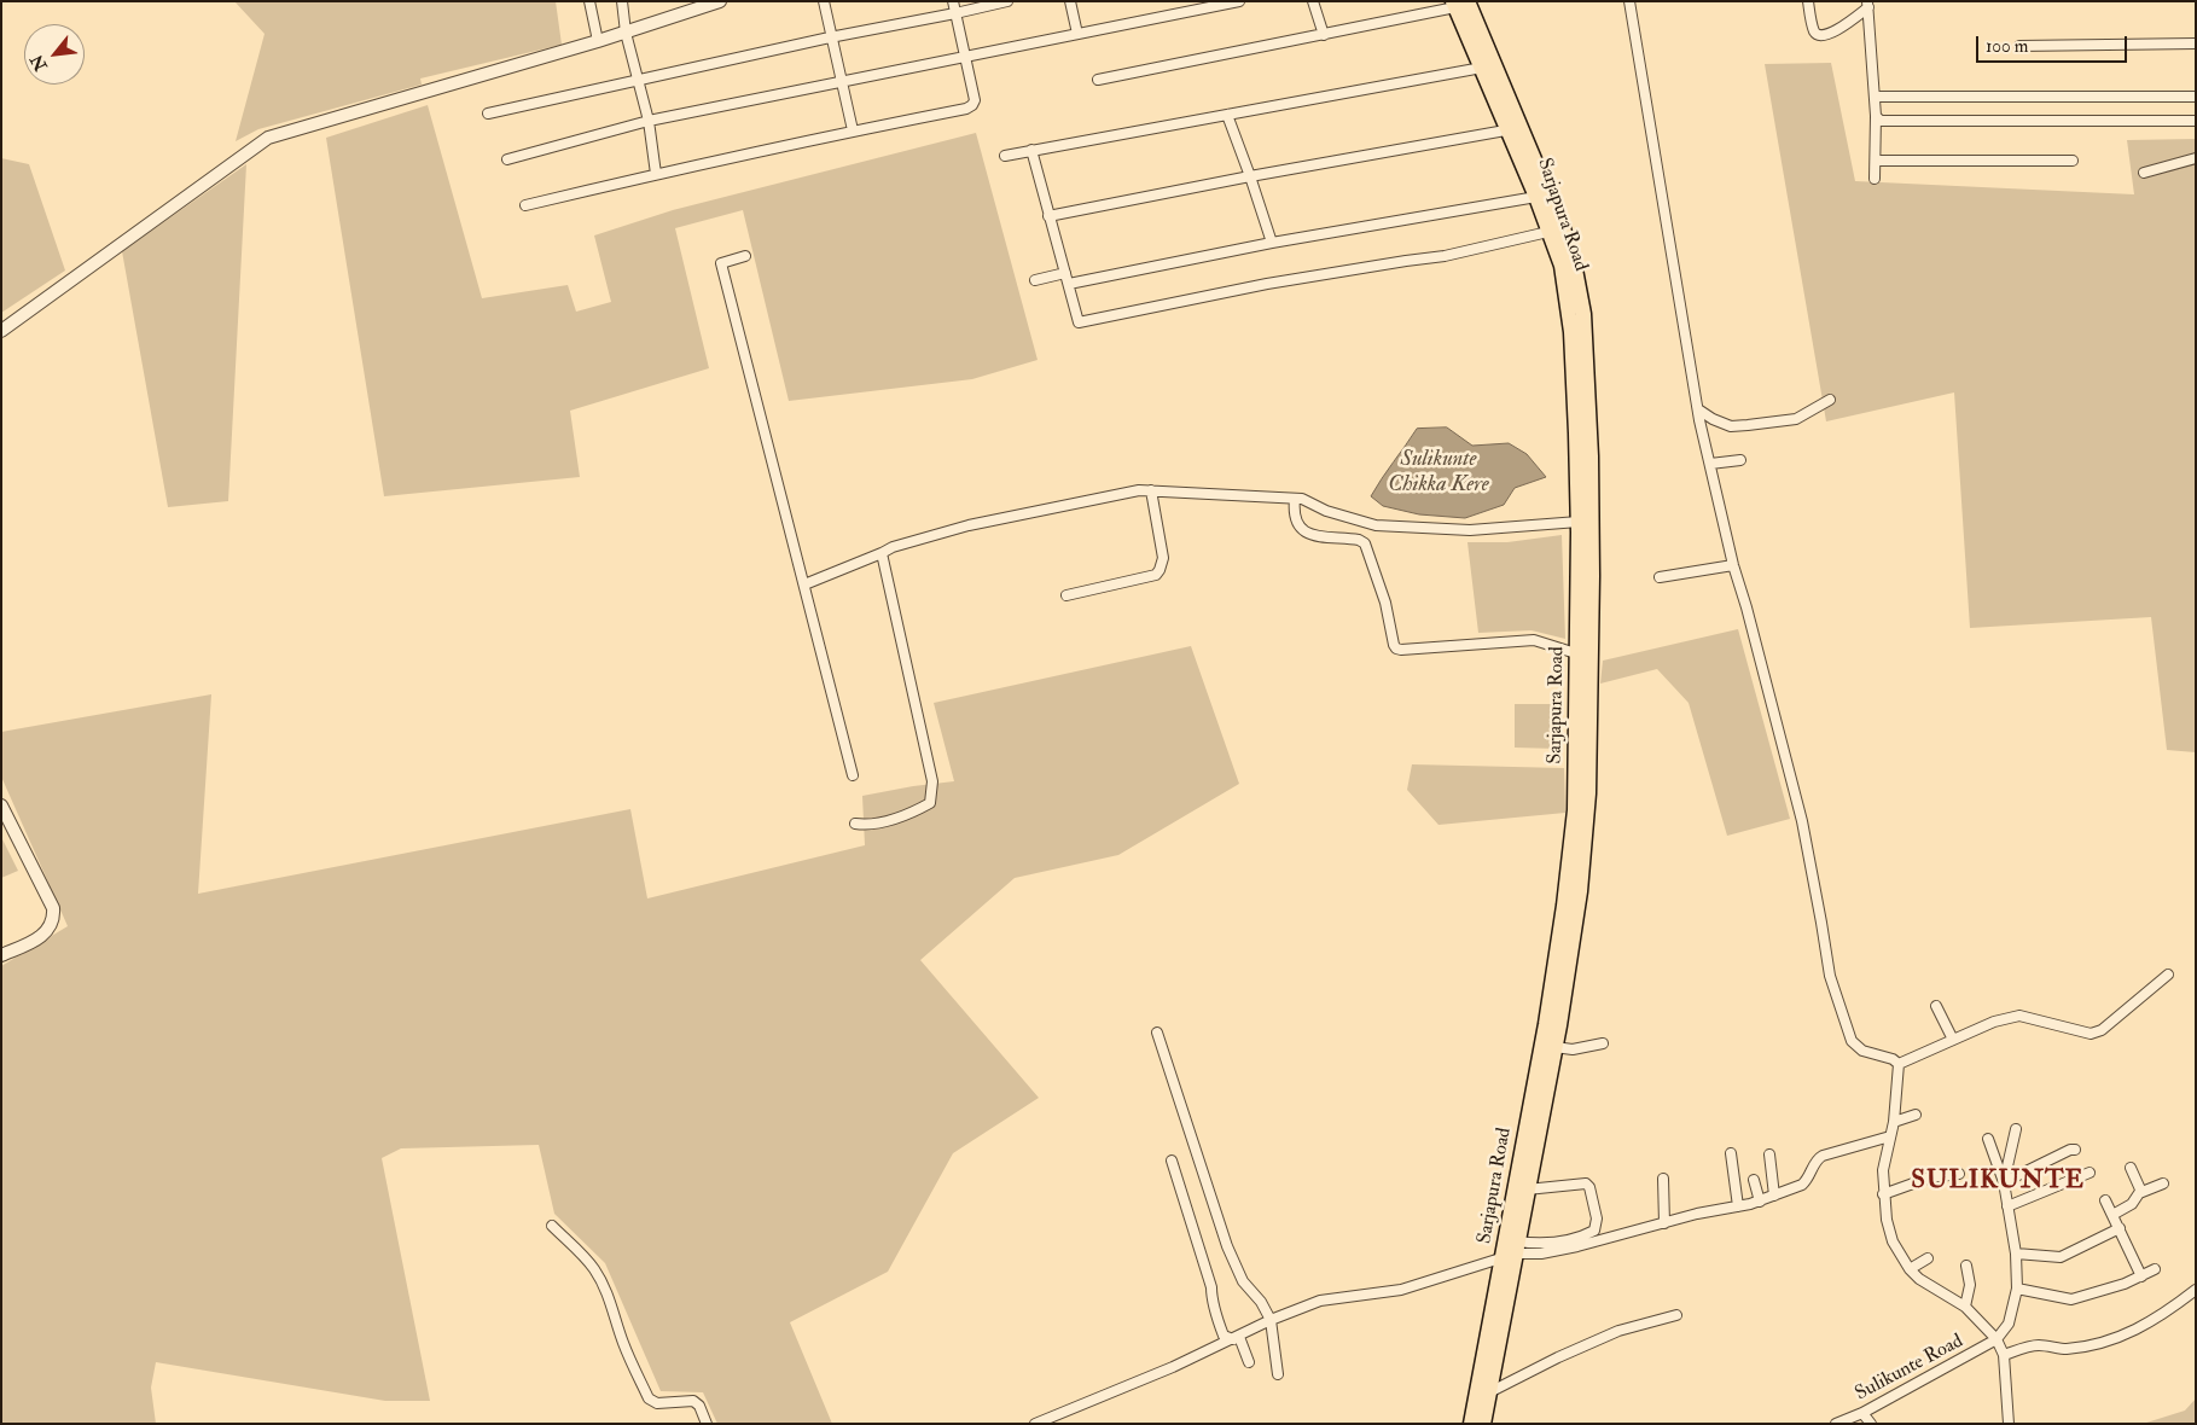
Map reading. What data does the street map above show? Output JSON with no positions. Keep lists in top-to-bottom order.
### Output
{
  "streets": {
    "main road": ["Sarjapura Road"],
    "street": ["Sulikunte Road"]
  },
  "districts": ["SULIKUNTE"],
  "water": ["Sulikunte Chikka Kere"],
  "scale_bar": "100 m",
  "north": "bottom left"
}
